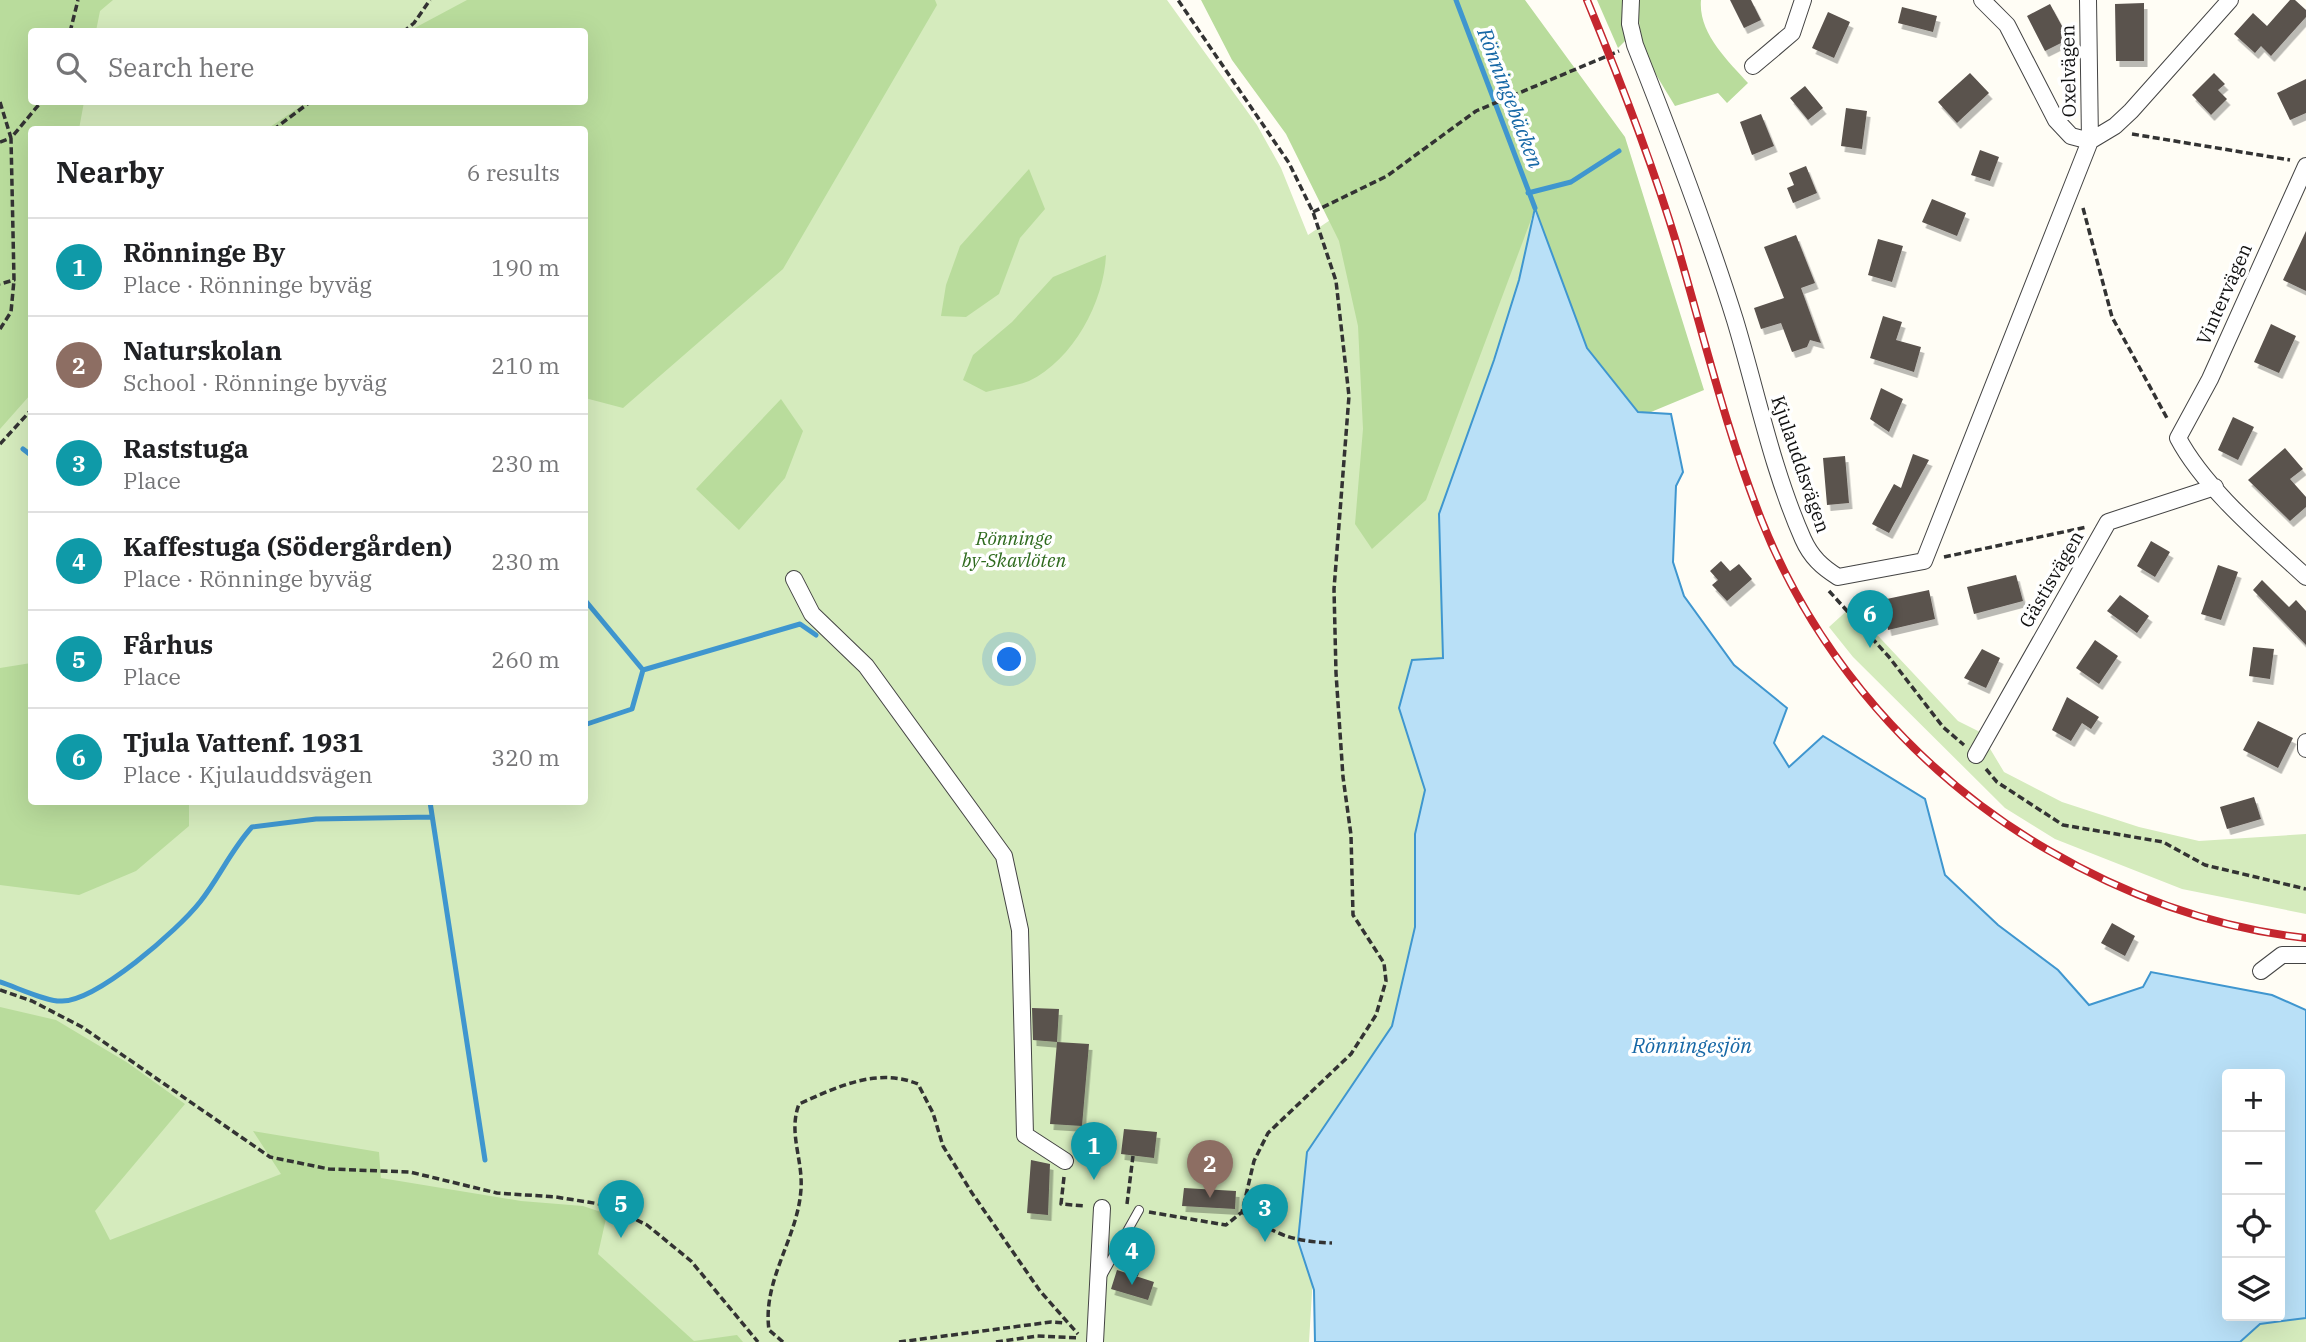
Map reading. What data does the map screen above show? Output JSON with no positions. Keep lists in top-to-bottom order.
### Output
{
  "streets": {
    "street": [
      "Oxelvägen",
      "Vintervägen",
      "Kjulauddsvägen",
      "Gästisvägen"
    ]
  },
  "water": ["Rönningebäcken", "Rönningesjön"],
  "parks": ["Rönninge by-Skavlöten"],
  "page": {
    "search": "Search here",
    "heading": ["Nearby", "6 results"],
    "list": [
      {
        "mark": "1",
        "name": "Rönninge By",
        "note": "Place · Rönninge byväg",
        "value": "190 m"
      },
      {
        "mark": "2",
        "name": "Naturskolan",
        "note": "School · Rönninge byväg",
        "value": "210 m"
      },
      {
        "mark": "3",
        "name": "Raststuga",
        "note": "Place",
        "value": "230 m"
      },
      {
        "mark": "4",
        "name": "Kaffestuga (Södergården)",
        "note": "Place · Rönninge byväg",
        "value": "230 m"
      },
      {
        "mark": "5",
        "name": "Fårhus",
        "note": "Place",
        "value": "260 m"
      },
      {
        "mark": "6",
        "name": "Tjula Vattenf. 1931",
        "note": "Place · Kjulauddsvägen",
        "value": "320 m"
      }
    ],
    "pins": [
      "6",
      "1",
      "2",
      "5",
      "3",
      "4"
    ],
    "map_buttons": ["+", "−"]
  }
}
